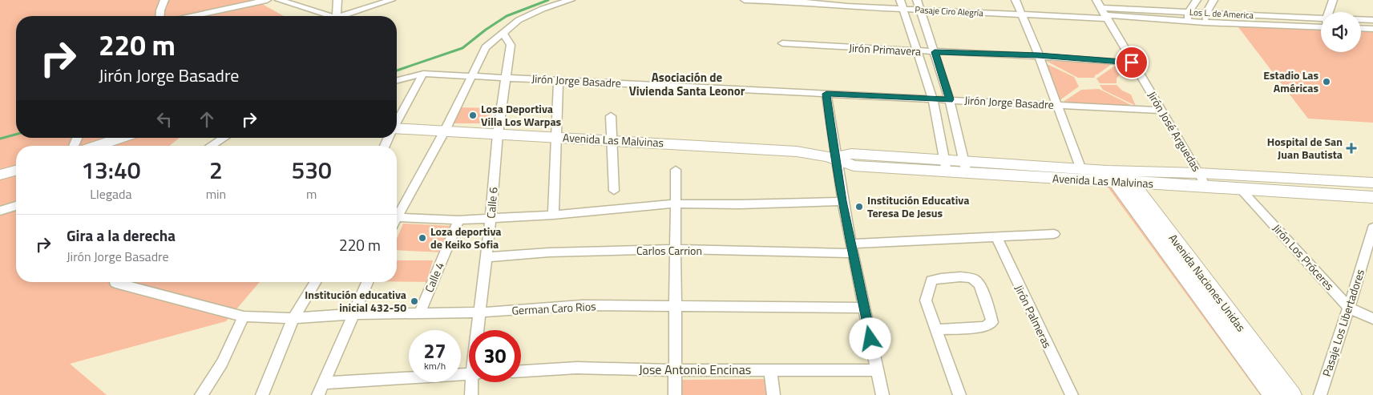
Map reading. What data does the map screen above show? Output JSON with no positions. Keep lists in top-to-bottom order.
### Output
{
  "streets": {
    "street": [
      "Pasaje Ciro Alegría",
      "Los L. de America",
      "Jirón Primavera",
      "Jirón Jorge Basadre",
      "Jirón José Arguedas",
      "Avenida Las Malvinas",
      "Calle 6",
      "Carlos Carrion",
      "Jirón Los Próceres",
      "Calle 4",
      "Avenida Naciones Unidas",
      "German Caro Rios",
      "Jirón Palmeras",
      "Pasaje Los Libertadores",
      "Jose Antonio Encinas"
    ]
  },
  "crossings": [
    ["Pasaje Ciro Alegría", "Los L. de America"],
    ["Pasaje Ciro Alegría", "Jirón José Arguedas"],
    ["Los L. de America", "Jirón José Arguedas"],
    ["Jirón Primavera", "Jirón José Arguedas"],
    ["Jirón Jorge Basadre", "Jirón José Arguedas"],
    ["Jirón Jorge Basadre", "Calle 6"],
    ["Jirón José Arguedas", "Avenida Las Malvinas"],
    ["Avenida Las Malvinas", "Calle 6"],
    ["Avenida Las Malvinas", "Jirón Los Próceres"],
    ["Avenida Las Malvinas", "Avenida Naciones Unidas"],
    ["Calle 6", "Carlos Carrion"],
    ["Calle 6", "German Caro Rios"],
    ["Carlos Carrion", "Jirón Palmeras"],
    ["Jirón Los Próceres", "Pasaje Los Libertadores"],
    ["Calle 4", "German Caro Rios"]
  ],
  "districts": ["Asociación de Vivienda Santa Leonor"],
  "places": {
    "other": [
      "Estadio Las Américas",
      "Losa Deportiva Villa Los Warpas",
      "Institución Educativa Teresa De Jesus",
      "Loza deportiva de Keiko Sofia",
      "Institución educativa inicial 432-50"
    ],
    "health": ["Hospital de San Juan Bautista"]
  },
  "page": {
    "turn": ["220 m", "Jirón Jorge Basadre"],
    "eta": [
      "13:40",
      "Llegada",
      "2",
      "min",
      "530",
      "m"
    ],
    "list": [
      {
        "name": "Gira a la derecha",
        "note": "Jirón Jorge Basadre",
        "value": "220 m"
      }
    ],
    "speed": "27 km/h",
    "limit": "30"
  }
}
